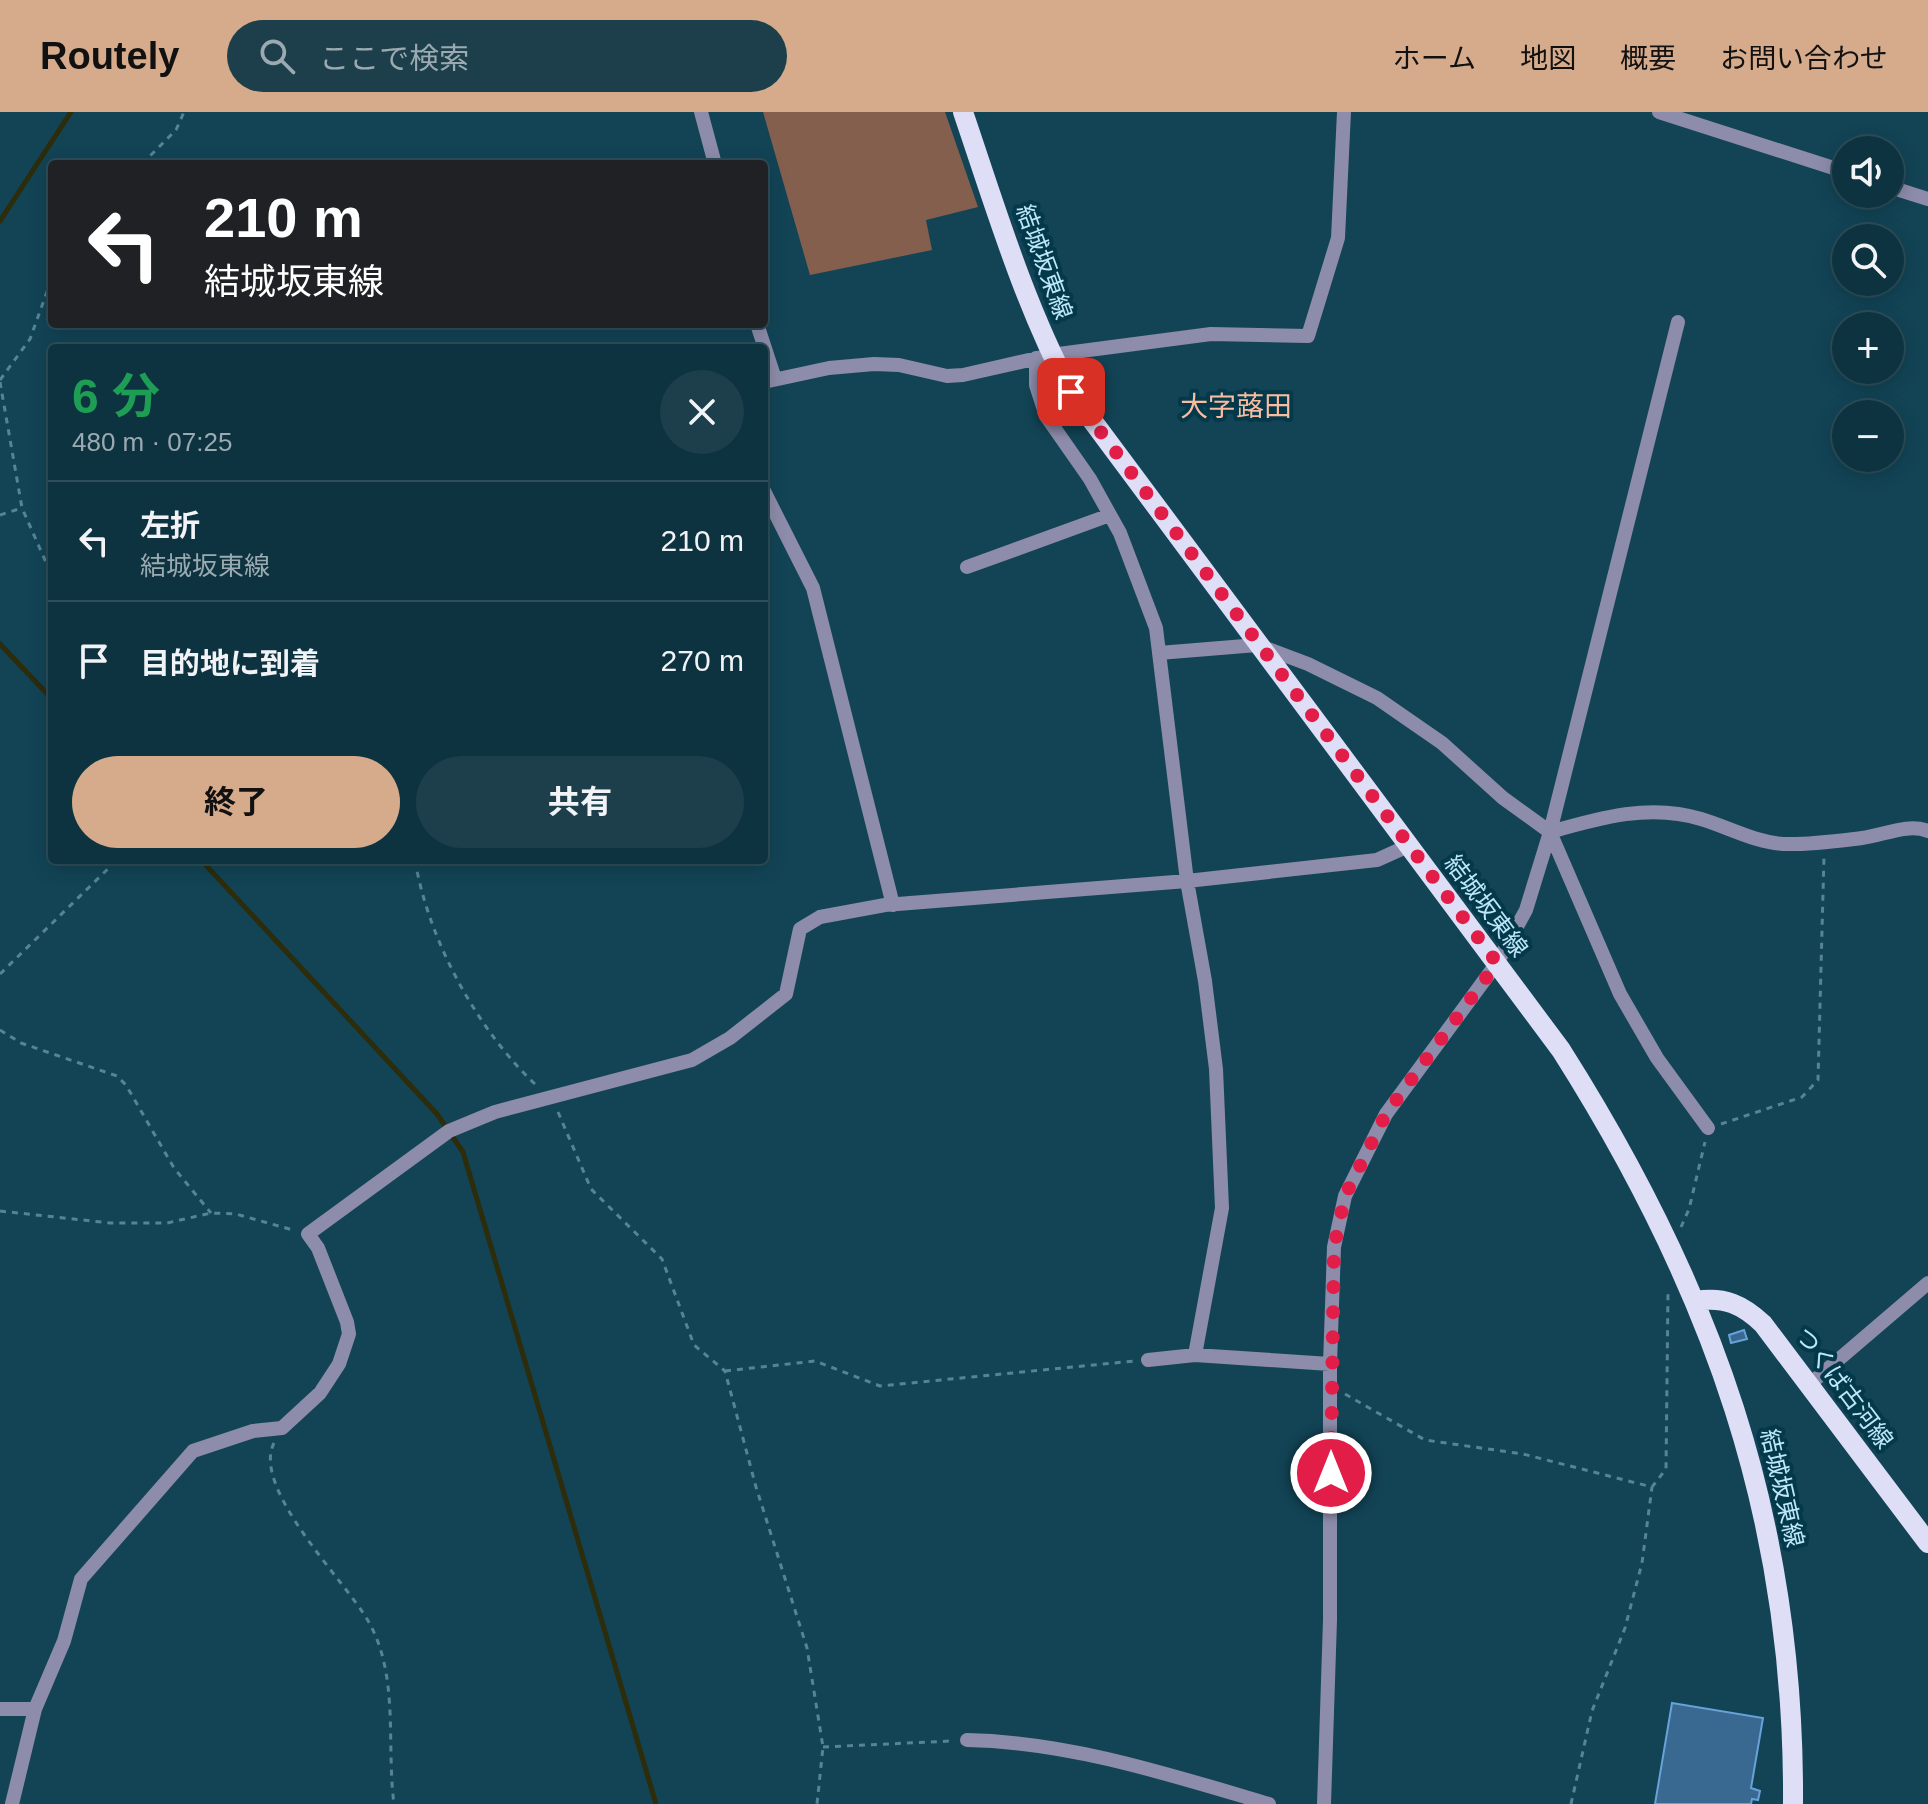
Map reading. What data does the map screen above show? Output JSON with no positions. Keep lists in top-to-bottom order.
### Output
{
  "streets": {
    "main road": ["結城坂東線", "つくば古河線"]
  },
  "crossings": [
    ["結城坂東線", "つくば古河線"]
  ],
  "districts": ["大字蕗田"],
  "page": {
    "header": "Routely",
    "search": "ここで検索",
    "nav": [
      "ホーム",
      "地図",
      "概要",
      "お問い合わせ"
    ],
    "map_buttons": ["+", "−"],
    "turn": ["210 m", "結城坂東線"],
    "heading": ["6 分", "480 m · 07:25"],
    "list": [
      {
        "name": "左折",
        "note": "結城坂東線",
        "value": "210 m"
      },
      {
        "name": "目的地に到着",
        "value": "270 m"
      }
    ],
    "buttons": ["終了", "共有"]
  }
}
